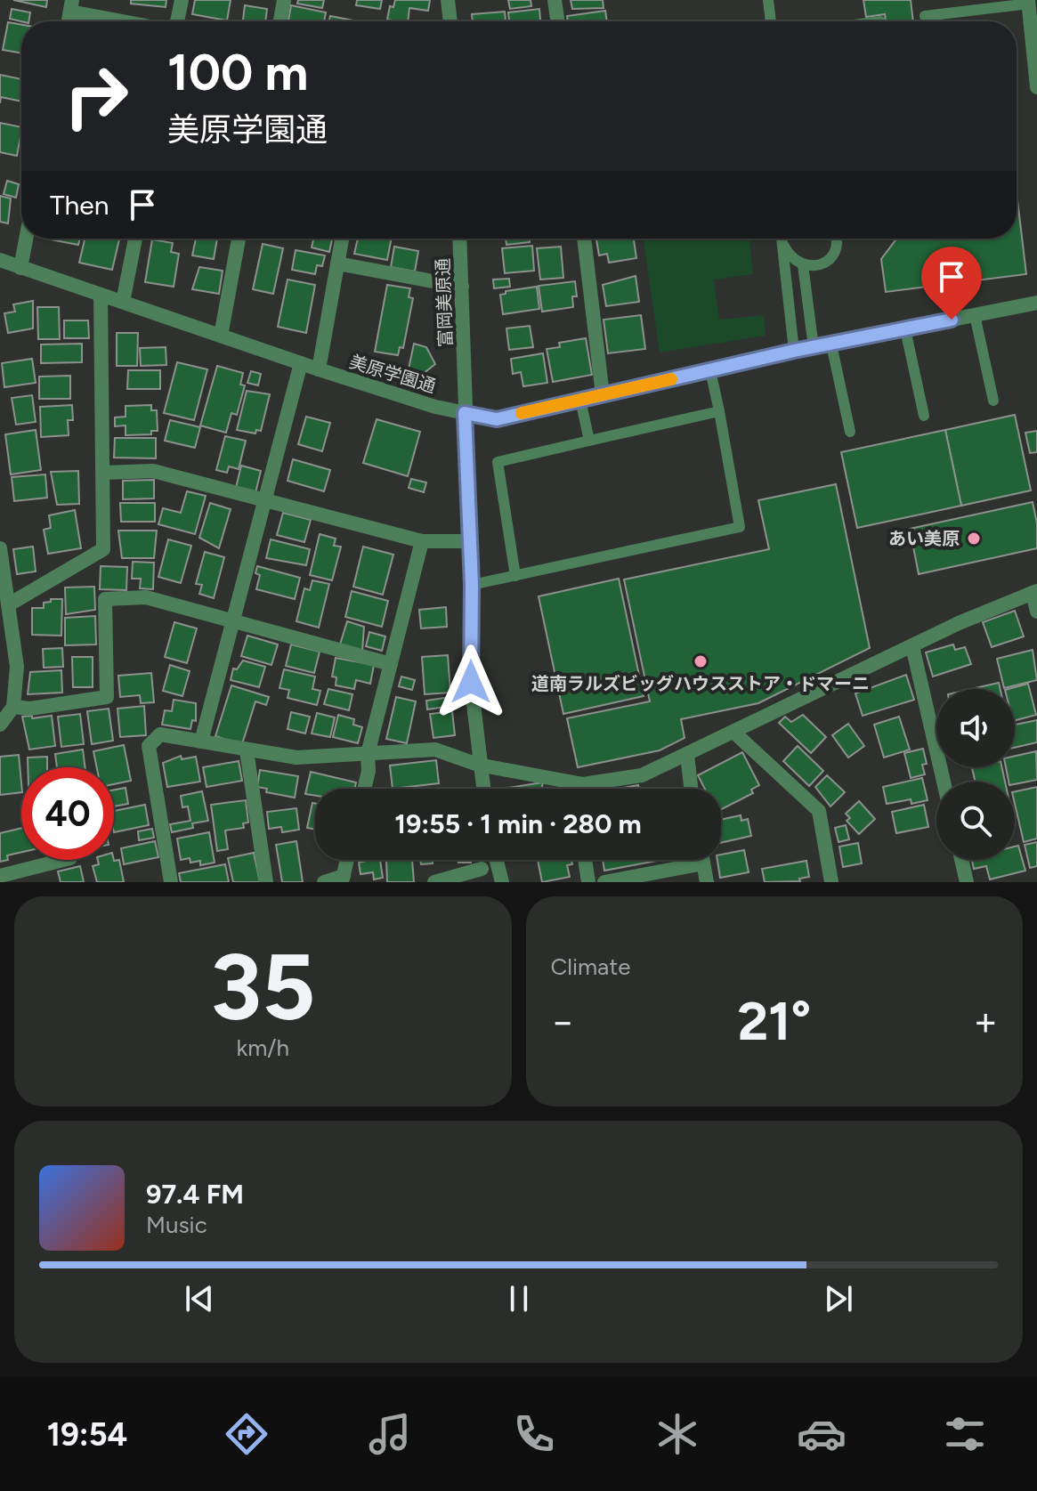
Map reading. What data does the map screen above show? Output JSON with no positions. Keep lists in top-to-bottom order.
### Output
{
  "streets": {
    "street": ["富岡美原通", "美原学園通"]
  },
  "crossings": [
    ["富岡美原通", "美原学園通"]
  ],
  "places": ["あい美原", "道南ラルズビッグハウスストア・ドマーニ"],
  "page": {
    "turn": ["100 m", "美原学園通"],
    "then": "Then",
    "limit": "40",
    "trip": "19:55 · 1 min · 280 m",
    "tile": [
      ["35", "km/h"],
      "Climate"
    ],
    "heat": ["−", "21°", "+"],
    "song": ["97.4 FM", "Music"],
    "tabs": "19:54"
  }
}
